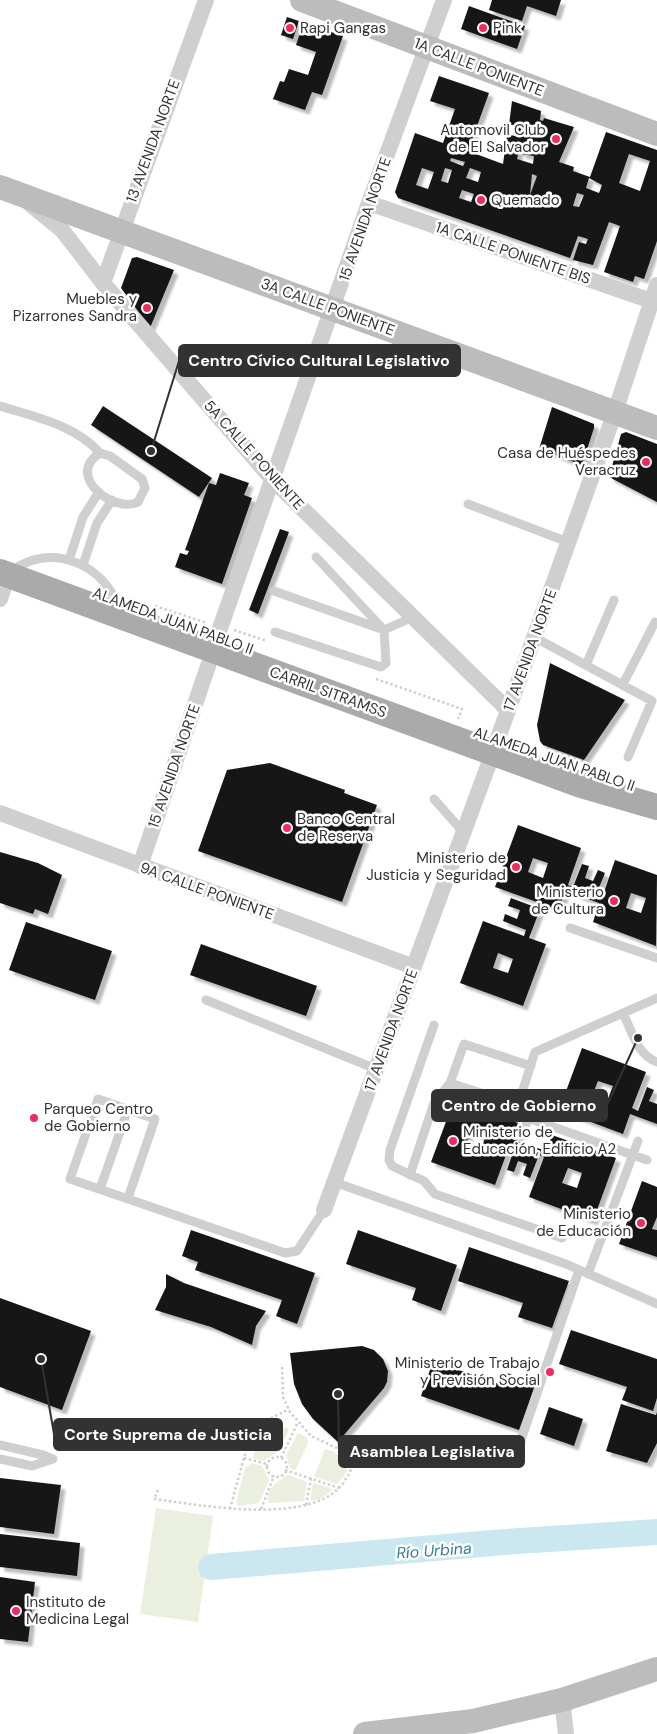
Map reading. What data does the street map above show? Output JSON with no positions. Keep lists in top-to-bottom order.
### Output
{
  "streets": {
    "main road": ["ALAMEDA JUAN PABLO II", "CARRIL SITRAMSS"],
    "street": [
      "1A CALLE PONIENTE",
      "13 AVENIDA NORTE",
      "15 AVENIDA NORTE",
      "1A CALLE PONIENTE BIS",
      "3A CALLE PONIENTE",
      "5A CALLE PONIENTE",
      "17 AVENIDA NORTE",
      "9A CALLE PONIENTE"
    ]
  },
  "crossings": [
    ["1A CALLE PONIENTE", "15 AVENIDA NORTE"],
    ["13 AVENIDA NORTE", "3A CALLE PONIENTE"],
    ["13 AVENIDA NORTE", "5A CALLE PONIENTE"],
    ["15 AVENIDA NORTE", "1A CALLE PONIENTE BIS"],
    ["15 AVENIDA NORTE", "3A CALLE PONIENTE"],
    ["15 AVENIDA NORTE", "5A CALLE PONIENTE"],
    ["15 AVENIDA NORTE", "ALAMEDA JUAN PABLO II"],
    ["15 AVENIDA NORTE", "9A CALLE PONIENTE"],
    ["1A CALLE PONIENTE BIS", "17 AVENIDA NORTE"],
    ["3A CALLE PONIENTE", "5A CALLE PONIENTE"],
    ["3A CALLE PONIENTE", "17 AVENIDA NORTE"],
    ["5A CALLE PONIENTE", "17 AVENIDA NORTE"],
    ["ALAMEDA JUAN PABLO II", "17 AVENIDA NORTE"],
    ["ALAMEDA JUAN PABLO II", "CARRIL SITRAMSS"],
    ["17 AVENIDA NORTE", "CARRIL SITRAMSS"],
    ["17 AVENIDA NORTE", "9A CALLE PONIENTE"]
  ],
  "water": ["Río Urbina"],
  "places": [
    "Rapi Gangas",
    "Pink",
    "Automovil Club de El Salvador",
    "Quemado",
    "Muebles y Pizarrones Sandra",
    "Centro Cívico Cultural Legislativo",
    "Casa de Huéspedes Veracruz",
    "Banco Central de Reserva",
    "Ministerio de Justicia y Seguridad",
    "Ministerio de Cultura",
    "Centro de Gobierno",
    "Parqueo Centro de Gobierno",
    "Ministerio de Educación, Edificio A2",
    "Ministerio de Educación",
    "Corte Suprema de Justicia",
    "Ministerio de Trabajo y Previsión Social",
    "Asamblea Legislativa",
    "Instituto de Medicina Legal"
  ]
}
